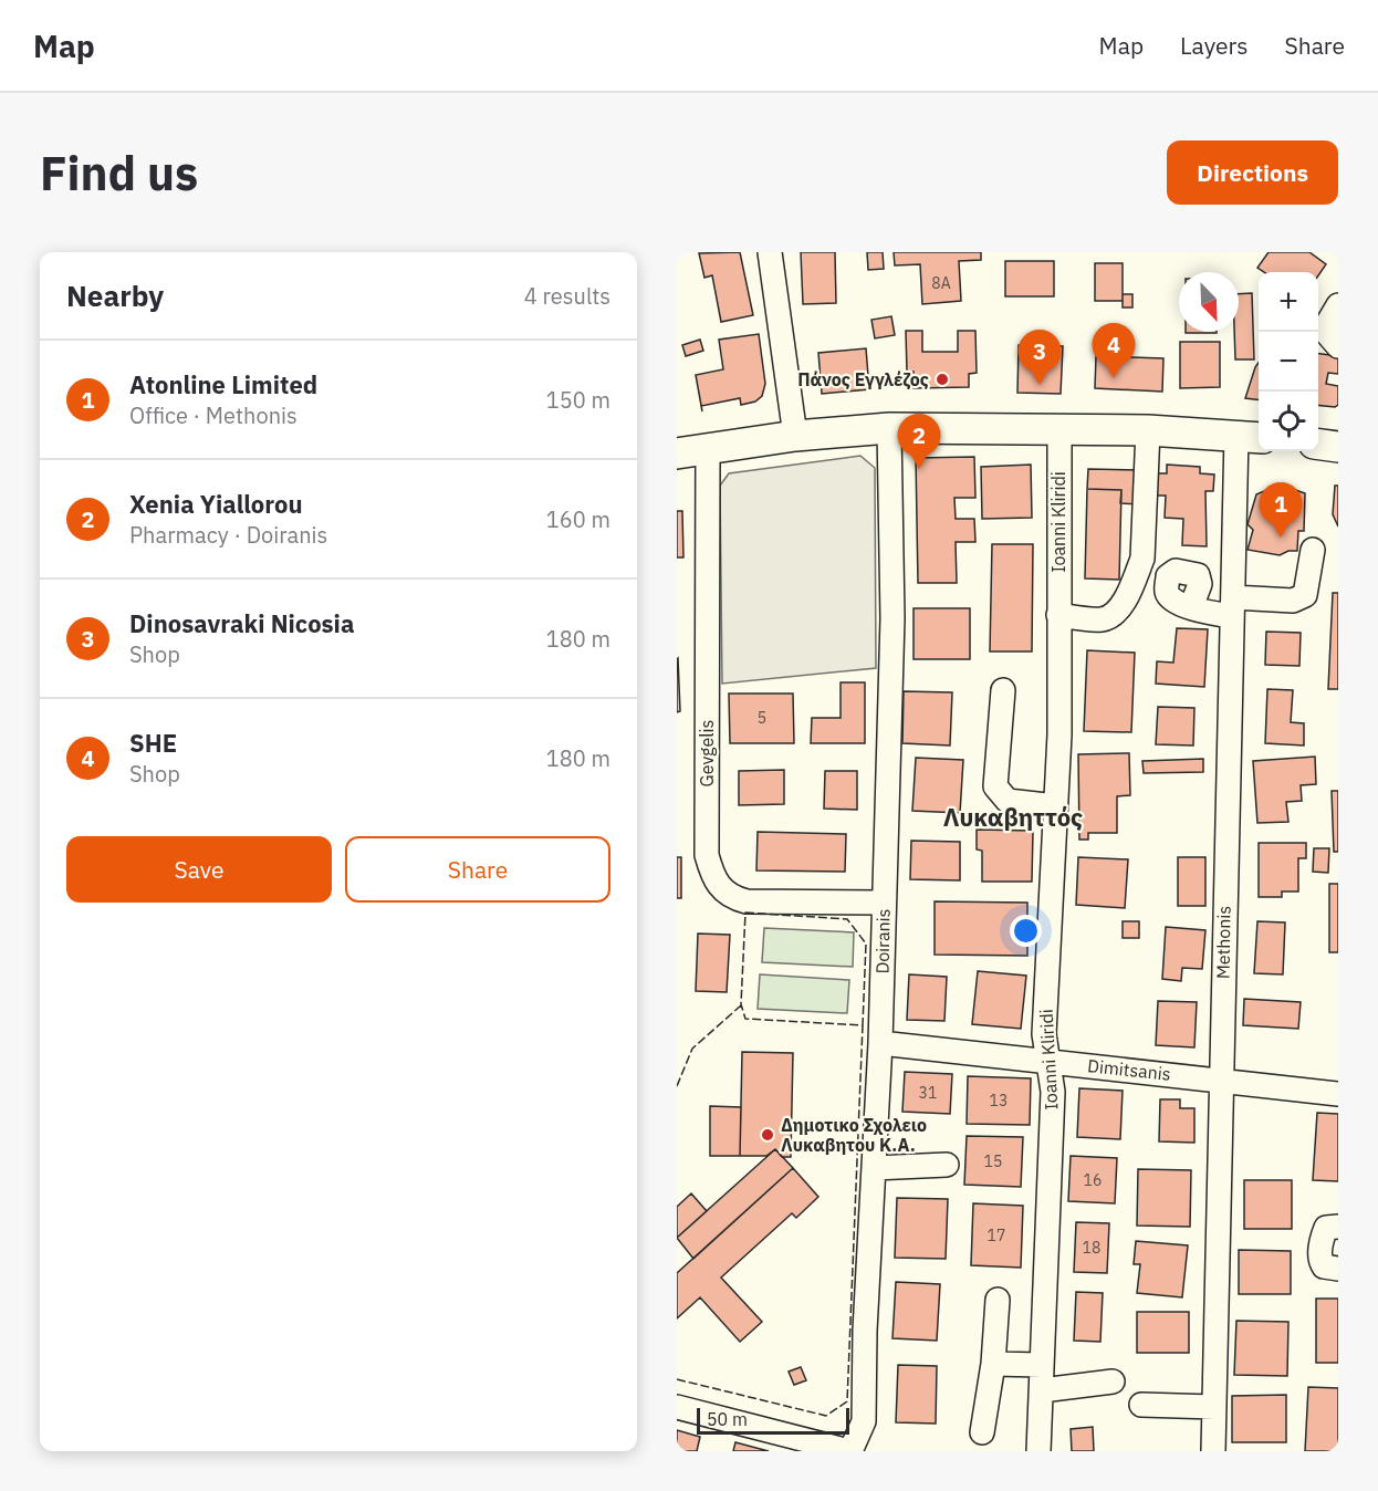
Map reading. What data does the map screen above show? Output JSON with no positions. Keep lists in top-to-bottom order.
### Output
{
  "streets": {
    "street": [
      "Ioanni Kliridi",
      "Gevgelis",
      "Doiranis",
      "Methonis",
      "Dimitsanis"
    ]
  },
  "crossings": [
    ["Ioanni Kliridi", "Dimitsanis"],
    ["Gevgelis", "Doiranis"],
    ["Doiranis", "Dimitsanis"],
    ["Methonis", "Dimitsanis"]
  ],
  "districts": ["Λυκαβηττός"],
  "places": ["Πάνος Εγγλέζος", "Δημοτικο Σχολειο Λυκαβητου Κ.Α."],
  "house_numbers": [
    "8A",
    "5",
    "31",
    "13",
    "15",
    "16",
    "17",
    "18"
  ],
  "scale_bar": "50 m",
  "north": "bottom right",
  "page": {
    "header": "Map",
    "nav": ["Map", "Layers", "Share"],
    "buttons": [
      "Directions",
      ["Save", "Share"]
    ],
    "title": "Find us",
    "heading": ["Nearby", "4 results"],
    "map_buttons": ["+", "−"],
    "pins": [
      "4",
      "3",
      "2",
      "1"
    ],
    "list": [
      {
        "mark": "1",
        "name": "Atonline Limited",
        "note": "Office · Methonis",
        "value": "150 m"
      },
      {
        "mark": "2",
        "name": "Xenia Yiallorou",
        "note": "Pharmacy · Doiranis",
        "value": "160 m"
      },
      {
        "mark": "3",
        "name": "Dinosavraki Nicosia",
        "note": "Shop",
        "value": "180 m"
      },
      {
        "mark": "4",
        "name": "SHE",
        "note": "Shop",
        "value": "180 m"
      }
    ],
    "scale": "50 m"
  }
}
